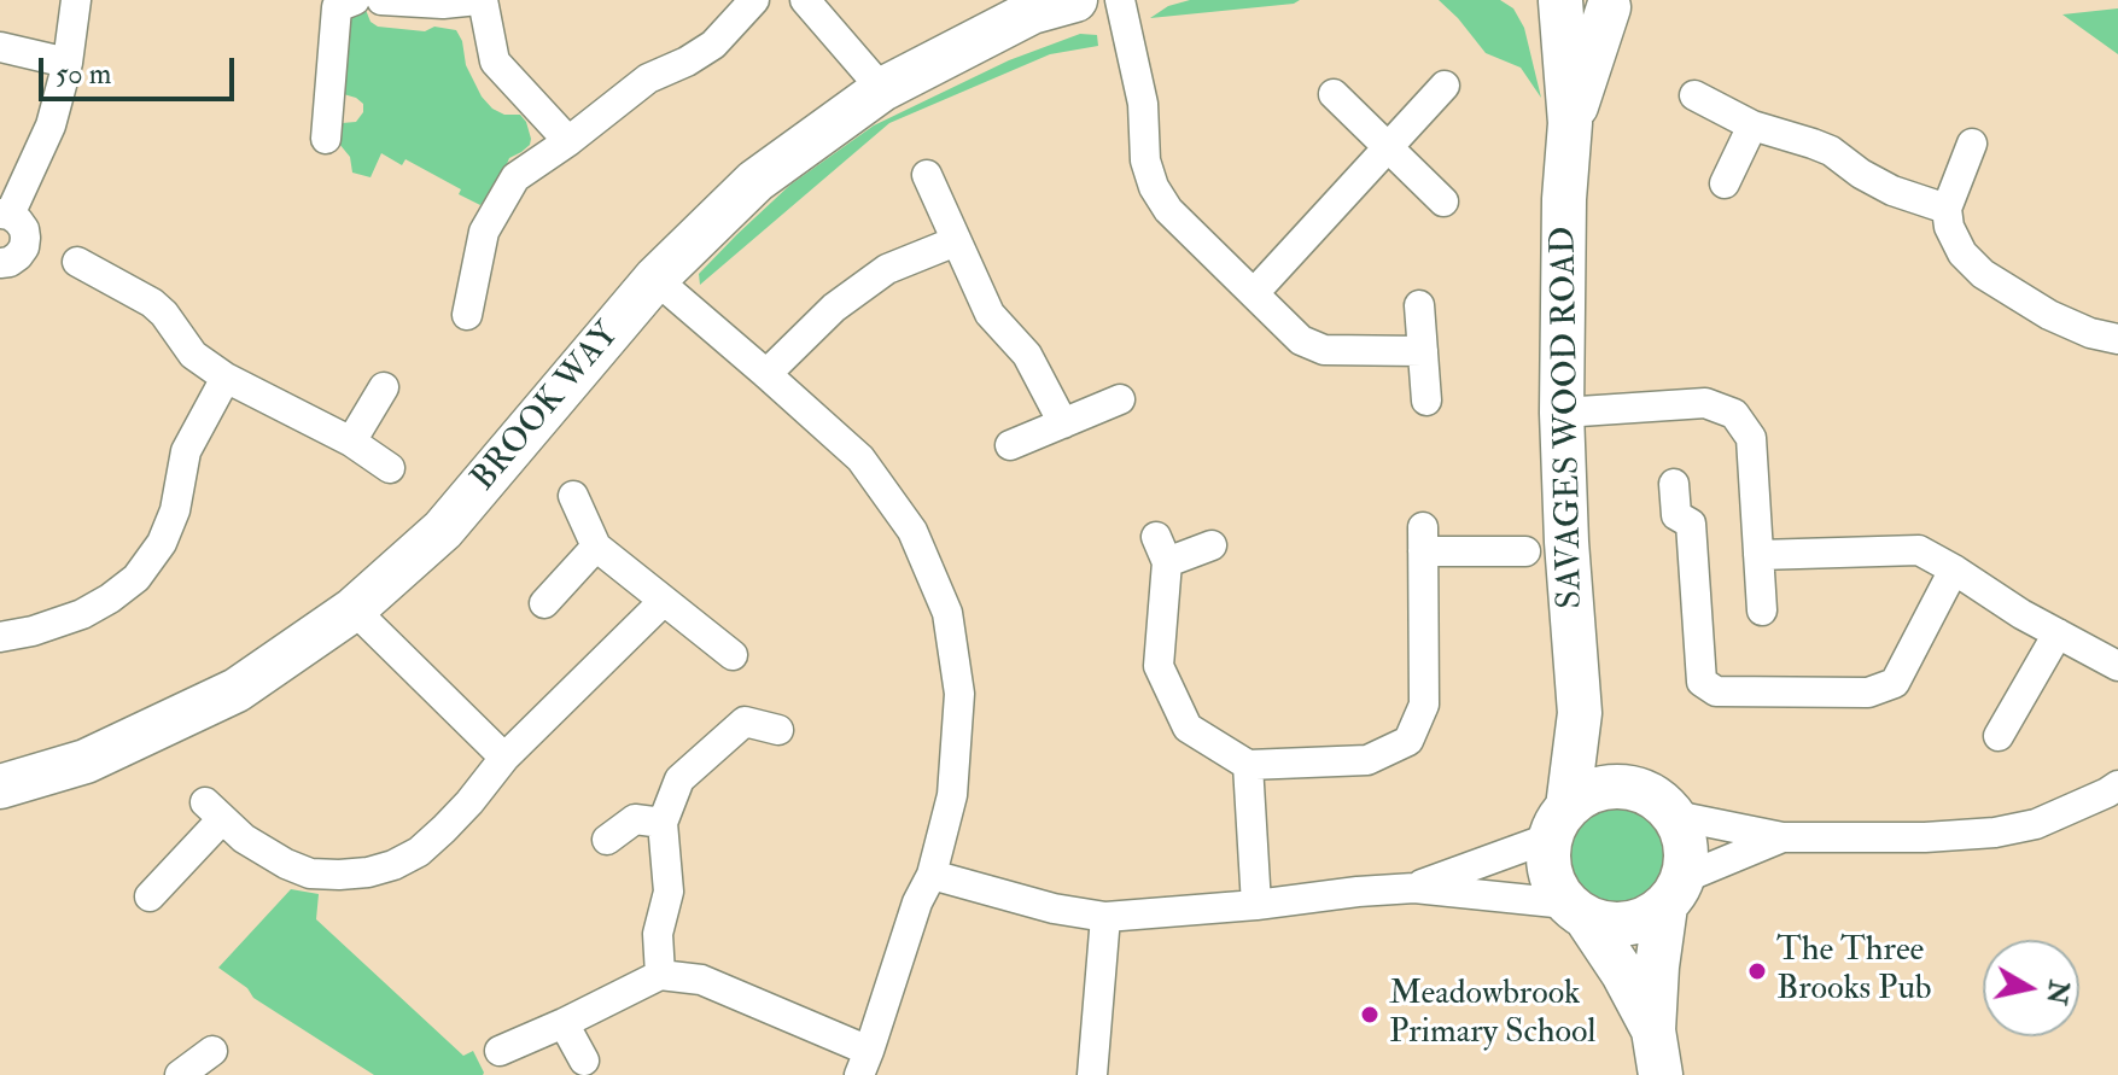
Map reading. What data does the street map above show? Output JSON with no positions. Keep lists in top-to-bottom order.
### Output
{
  "streets": {
    "street": ["BROOK WAY", "SAVAGES WOOD ROAD"]
  },
  "places": ["The Three Brooks Pub", "Meadowbrook Primary School"],
  "scale_bar": "50 m",
  "north": "right"
}
